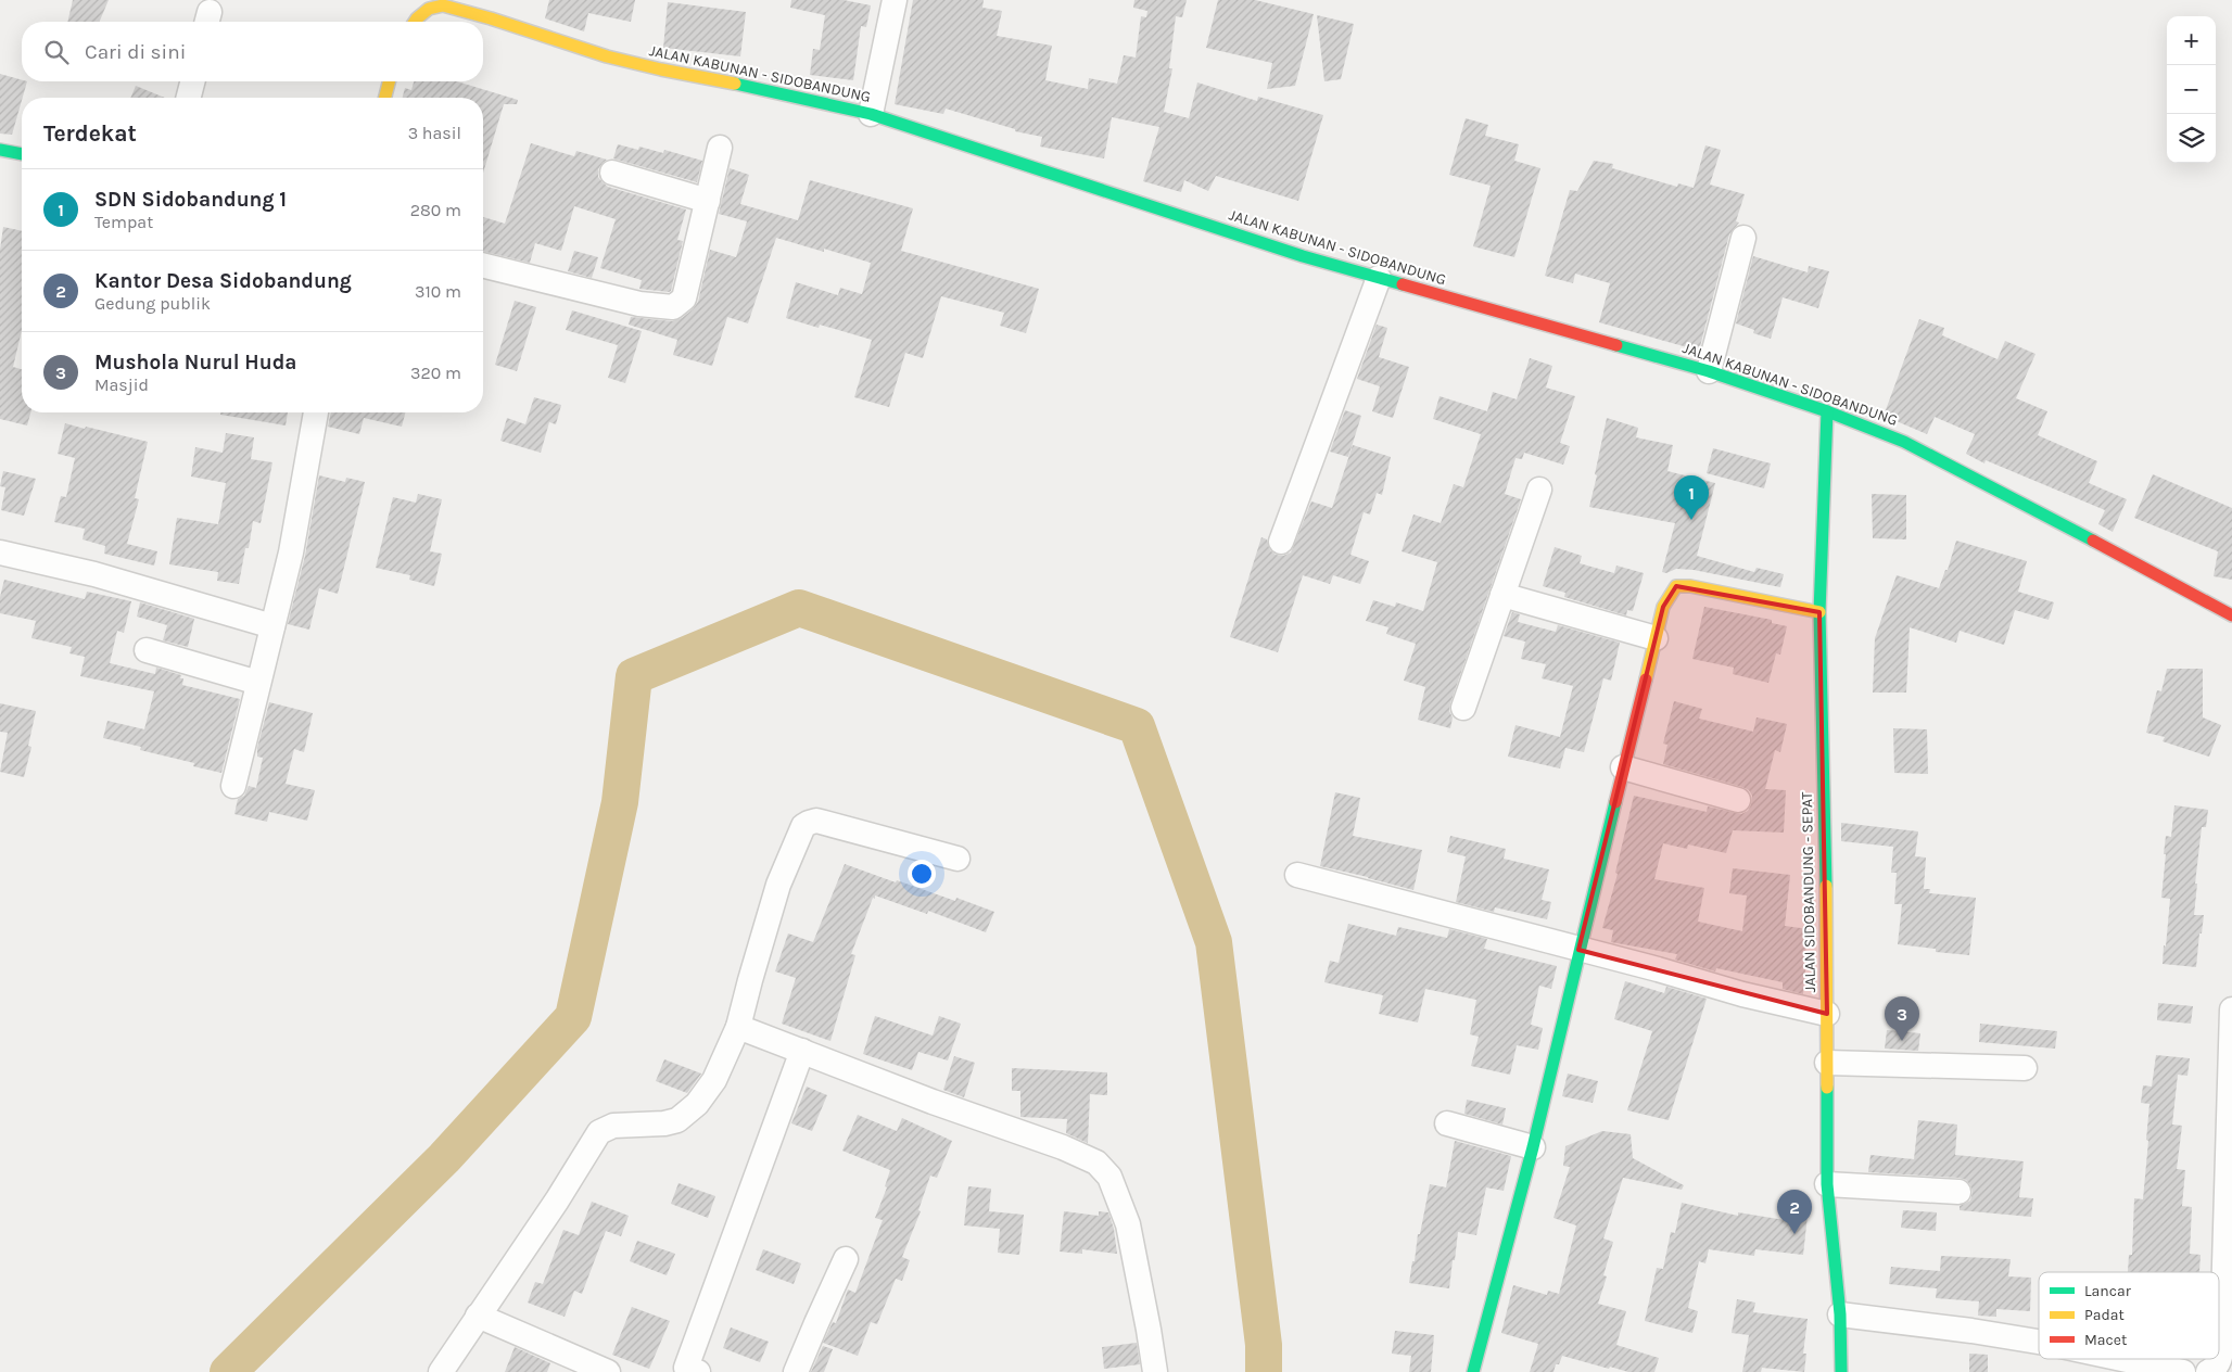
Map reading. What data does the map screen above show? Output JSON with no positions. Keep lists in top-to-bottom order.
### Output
{
  "streets": {
    "street": ["JALAN KABUNAN - SIDOBANDUNG", "JALAN SIDOBANDUNG - SEPAT"]
  },
  "crossings": [
    ["JALAN KABUNAN - SIDOBANDUNG", "JALAN SIDOBANDUNG - SEPAT"]
  ],
  "legend": ["Lancar", "Padat", "Macet"],
  "page": {
    "map_buttons": ["+", "−"],
    "search": "Cari di sini",
    "heading": ["Terdekat", "3 hasil"],
    "list": [
      {
        "mark": "1",
        "name": "SDN Sidobandung 1",
        "note": "Tempat",
        "value": "280 m"
      },
      {
        "mark": "2",
        "name": "Kantor Desa Sidobandung",
        "note": "Gedung publik",
        "value": "310 m"
      },
      {
        "mark": "3",
        "name": "Mushola Nurul Huda",
        "note": "Masjid",
        "value": "320 m"
      }
    ],
    "pins": ["1", "3", "2"]
  }
}
